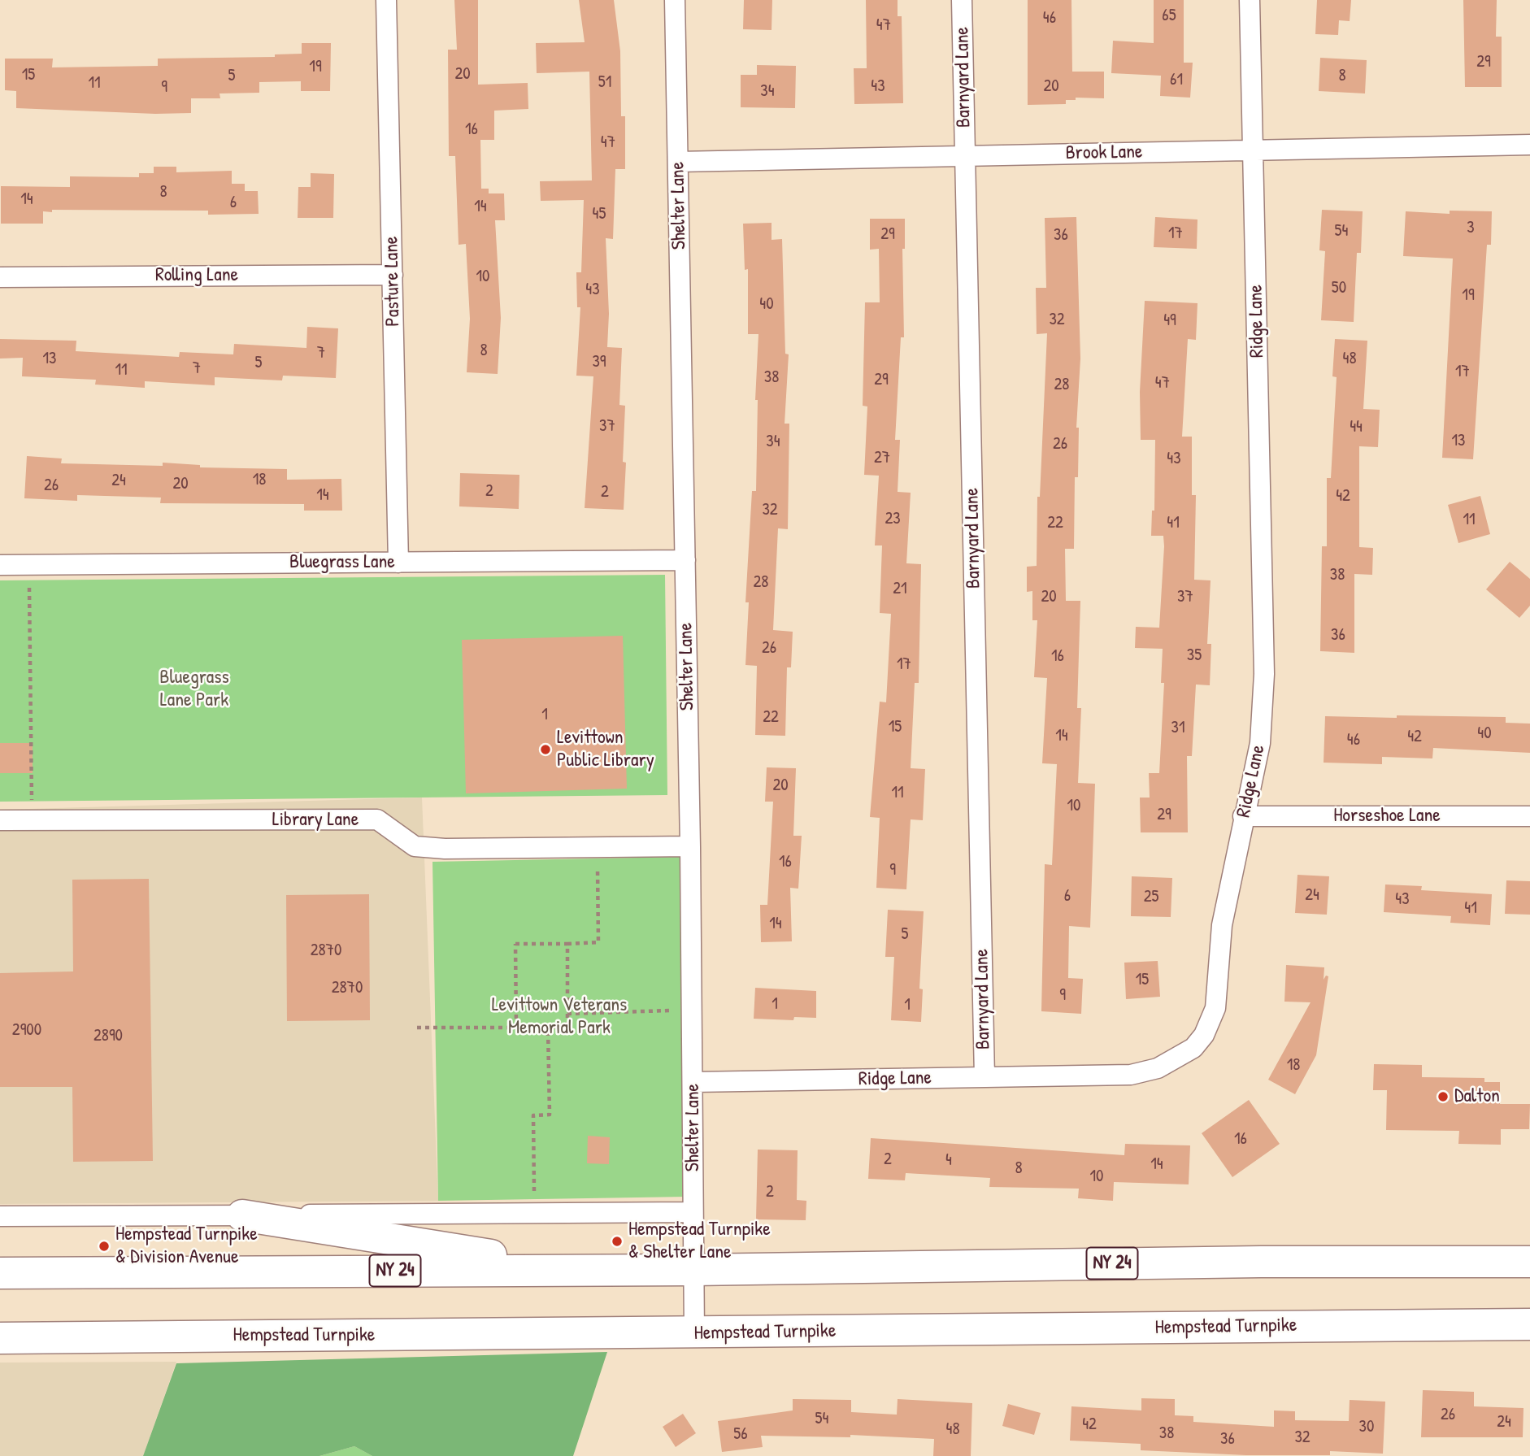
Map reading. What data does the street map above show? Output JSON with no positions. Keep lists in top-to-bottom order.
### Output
{
  "streets": {
    "main road": ["NY 24", "Hempstead Turnpike"],
    "street": [
      "Barnyard Lane",
      "Brook Lane",
      "Shelter Lane",
      "Rolling Lane",
      "Pasture Lane",
      "Ridge Lane",
      "Bluegrass Lane",
      "Horseshoe Lane",
      "Library Lane"
    ]
  },
  "crossings": [
    ["Barnyard Lane", "Brook Lane"],
    ["Barnyard Lane", "Ridge Lane"],
    ["Brook Lane", "Shelter Lane"],
    ["Brook Lane", "Ridge Lane"],
    ["Shelter Lane", "Ridge Lane"],
    ["Shelter Lane", "Bluegrass Lane"],
    ["Shelter Lane", "Library Lane"],
    ["Shelter Lane", "NY 24"],
    ["Shelter Lane", "Hempstead Turnpike"],
    ["Rolling Lane", "Pasture Lane"],
    ["Pasture Lane", "Bluegrass Lane"],
    ["Ridge Lane", "Horseshoe Lane"]
  ],
  "parks": ["Bluegrass Lane Park", "Levittown Veterans Memorial Park"],
  "places": [
    "Levittown Public Library",
    "Dalton",
    "Hempstead Turnpike & Shelter Lane",
    "Hempstead Turnpike & Division Avenue"
  ],
  "house_numbers": [
    "65",
    "46",
    "47",
    "29",
    "19",
    "20",
    "15",
    "5",
    "8",
    "61",
    "51",
    "11",
    "43",
    "20",
    "9",
    "34",
    "16",
    "47",
    "8",
    "14",
    "6",
    "14",
    "45",
    "3",
    "54",
    "17",
    "29",
    "36",
    "10",
    "50",
    "43",
    "19",
    "40",
    "32",
    "49",
    "8",
    "7",
    "13",
    "48",
    "39",
    "5",
    "7",
    "11",
    "17",
    "38",
    "29",
    "47",
    "28",
    "37",
    "44",
    "13",
    "34",
    "26",
    "27",
    "43",
    "18",
    "24",
    "20",
    "26",
    "2",
    "2",
    "14",
    "42",
    "32",
    "23",
    "11",
    "22",
    "41",
    "38",
    "28",
    "21",
    "20",
    "37",
    "36",
    "26",
    "35",
    "16",
    "17",
    "1",
    "22",
    "15",
    "31",
    "40",
    "14",
    "42",
    "46",
    "20",
    "11",
    "10",
    "29",
    "16",
    "9",
    "24",
    "6",
    "25",
    "43",
    "41",
    "14",
    "5",
    "2870",
    "15",
    "2870",
    "9",
    "1",
    "1",
    "2900",
    "2890",
    "18",
    "16",
    "2",
    "4",
    "14",
    "8",
    "10",
    "2",
    "26",
    "54",
    "24",
    "42",
    "30",
    "48",
    "38",
    "56",
    "32",
    "36"
  ]
}
